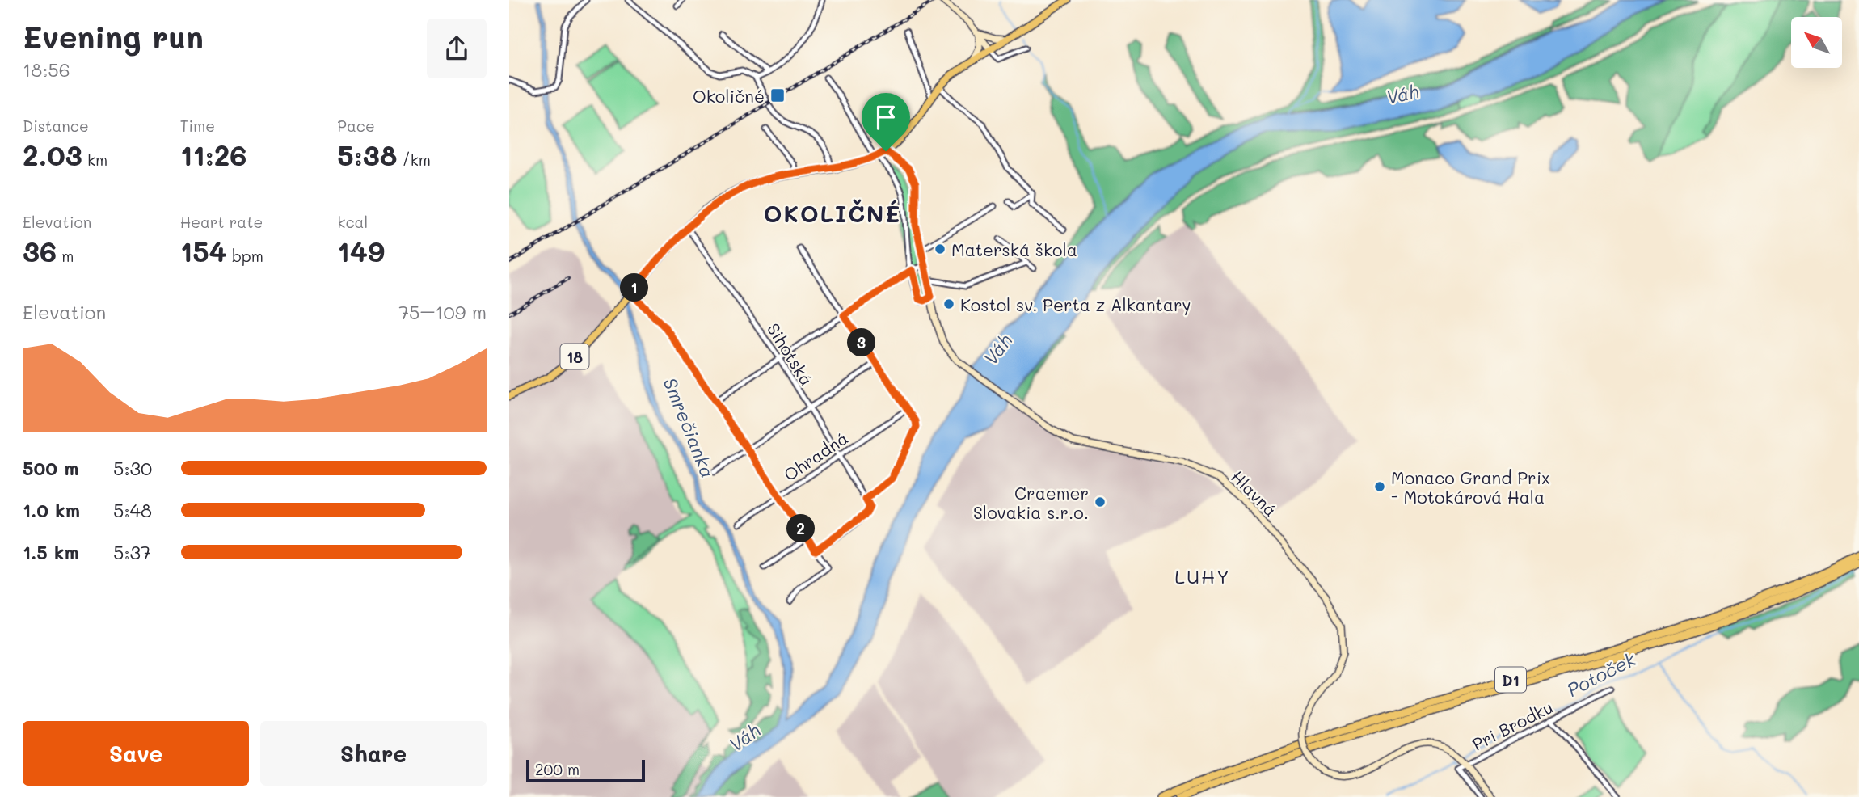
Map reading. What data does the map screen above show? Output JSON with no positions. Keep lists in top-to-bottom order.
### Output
{
  "streets": {
    "highway": ["D1"],
    "main road": ["18"],
    "street": [
      "Sihotská",
      "Ohradná",
      "Hlavná",
      "Pri Brodku"
    ]
  },
  "crossings": [
    ["Sihotská", "18"],
    ["Sihotská", "Ohradná"],
    ["18", "Hlavná"],
    ["Hlavná", "Pri Brodku"]
  ],
  "districts": ["OKOLIČNÉ", "LUHY"],
  "water": ["Váh", "Smrečianka", "Potoček"],
  "places": {
    "transit": ["Okoličné"],
    "other": [
      "Materská škola",
      "Kostol sv. Perta z Alkantary",
      "Monaco Grand Prix - Motokárová Hala",
      "Craemer Slovakia s.r.o."
    ]
  },
  "scale_bar": "200 m",
  "north": "top left",
  "page": {
    "heading": ["Evening run", "18:56"],
    "stats": [
      ["Distance", "2.03 km"],
      ["Time", "11:26"],
      ["Pace", "5:38 /km"],
      ["Elevation", "36 m"],
      ["Heart rate", "154 bpm"],
      ["kcal", "149"]
    ],
    "pins": ["1", "3", "2"],
    "chart": ["Elevation", "75–109 m"],
    "list": [
      {
        "name": "500 m",
        "note": "5:30"
      },
      {
        "name": "1.0 km",
        "note": "5:48"
      },
      {
        "name": "1.5 km",
        "note": "5:37"
      }
    ],
    "buttons": ["Save", "Share"],
    "scale": "200 m"
  }
}
